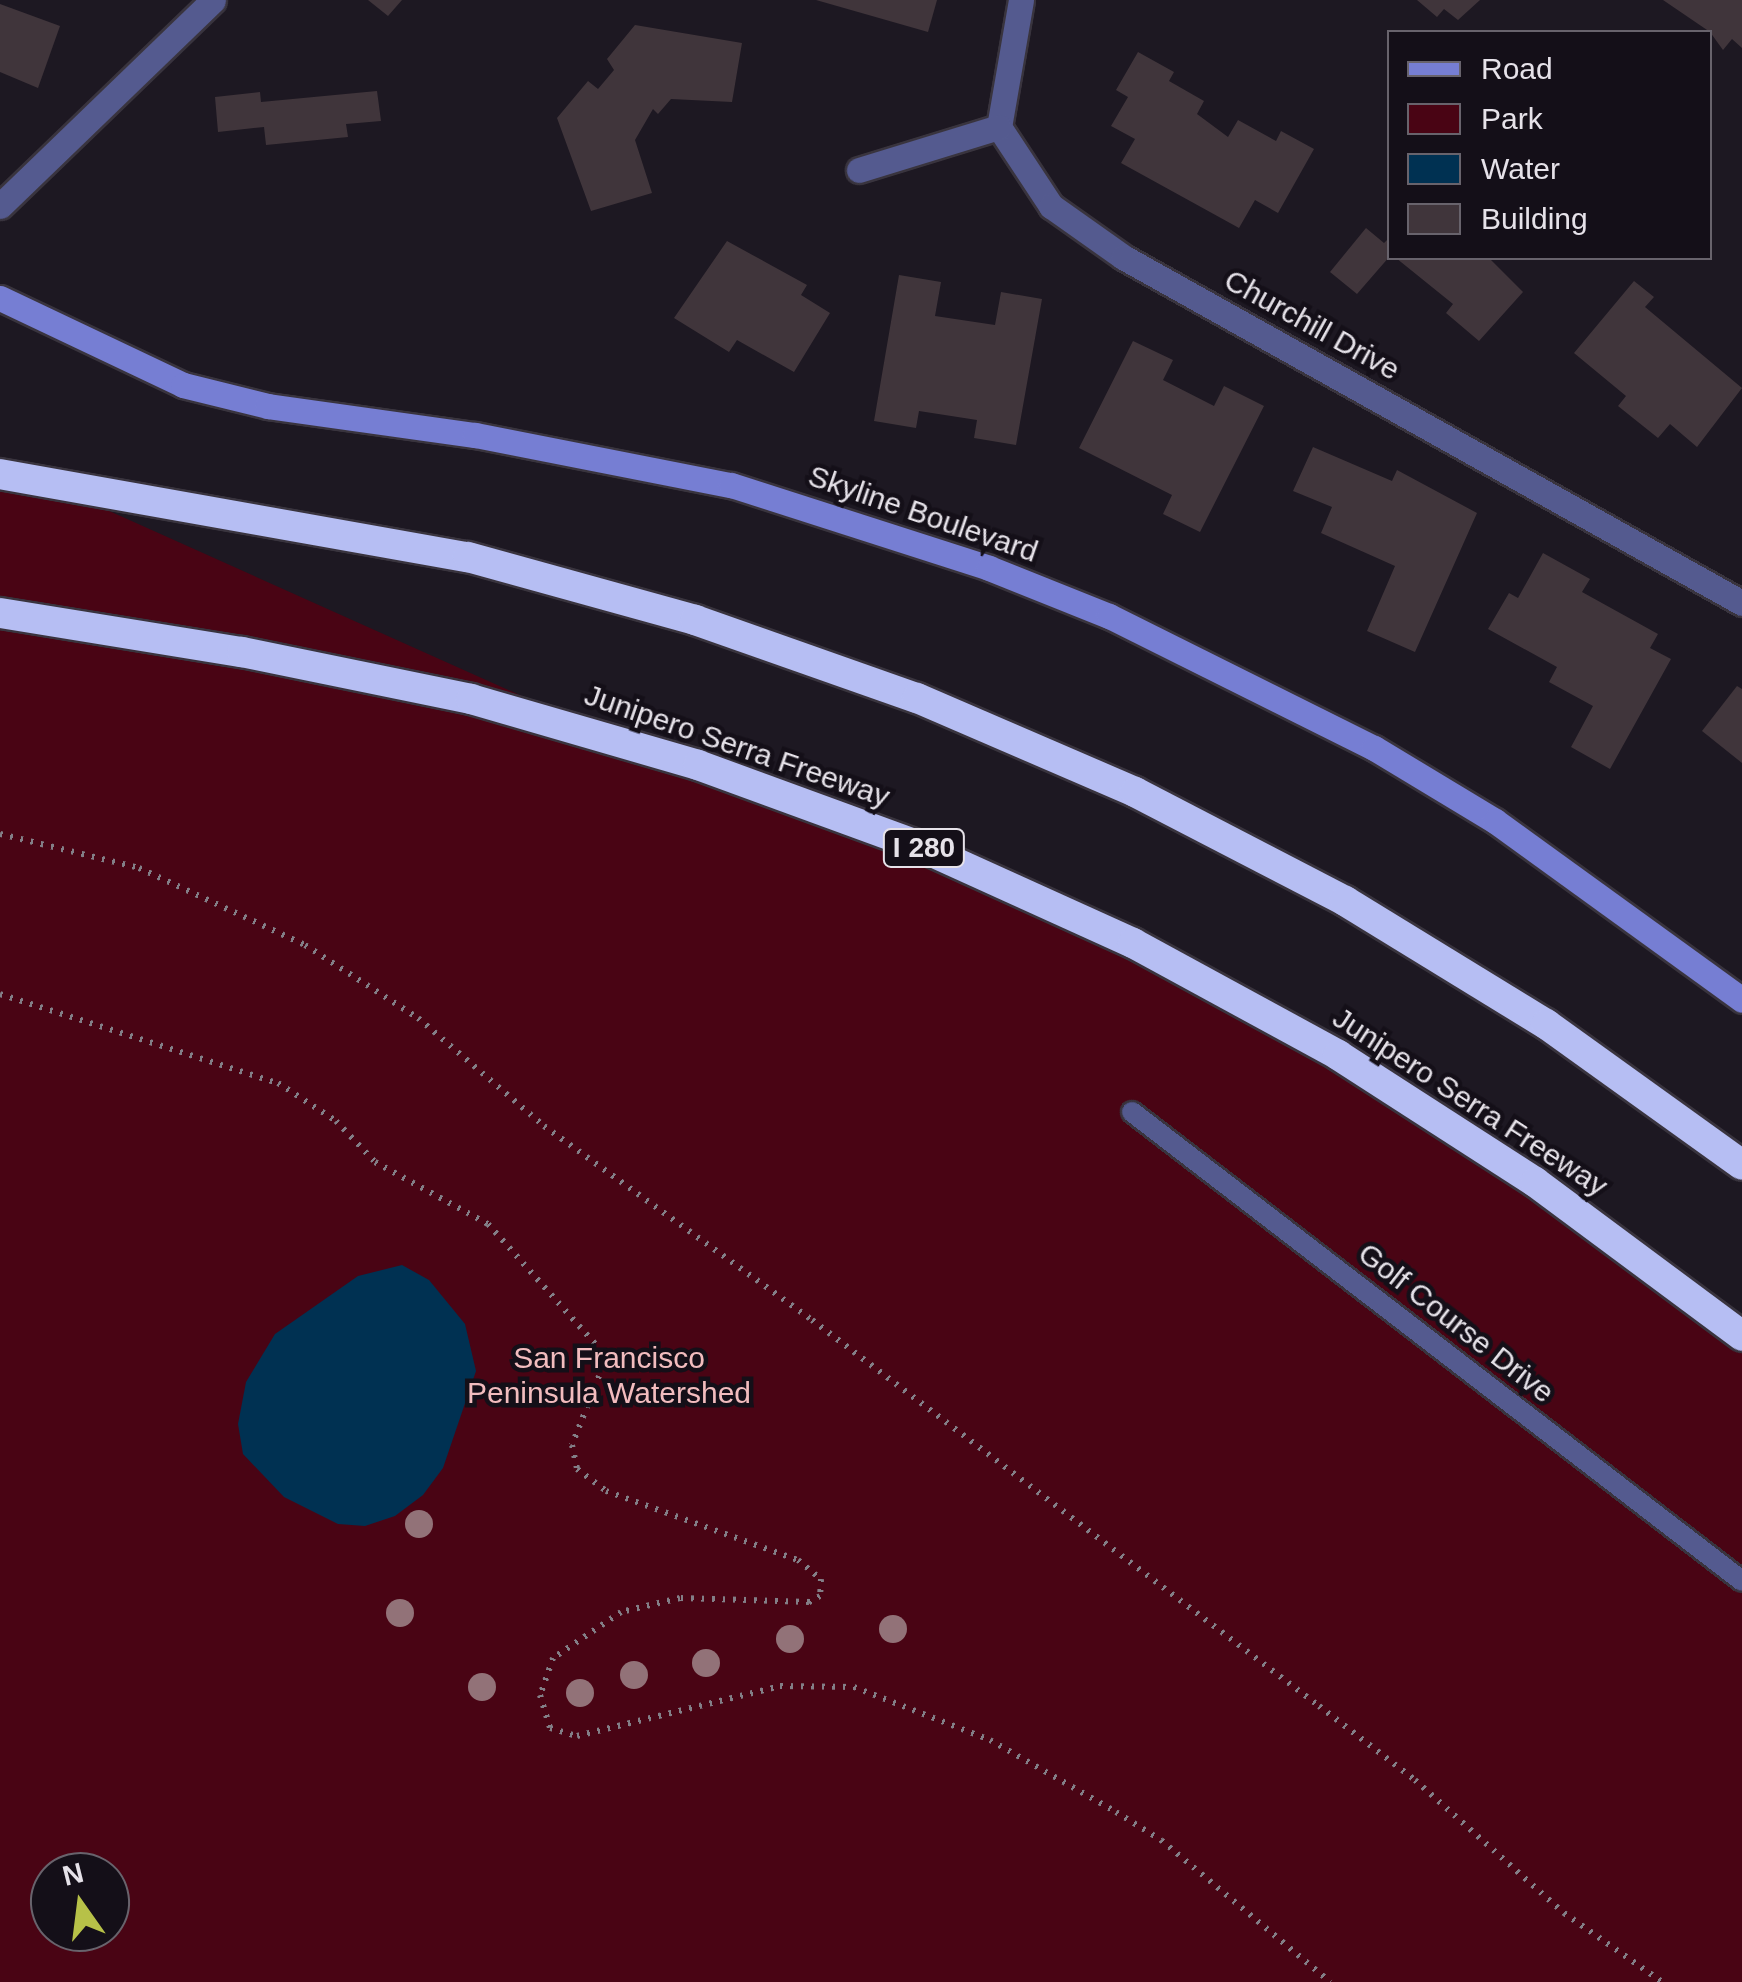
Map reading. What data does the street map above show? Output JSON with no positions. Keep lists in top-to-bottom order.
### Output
{
  "streets": {
    "highway": ["Junipero Serra Freeway", "I 280"],
    "main road": ["Skyline Boulevard"],
    "street": ["Churchill Drive"],
    "lane": ["Golf Course Drive"]
  },
  "parks": ["San Francisco Peninsula Watershed"],
  "legend": [
    "Road",
    "Park",
    "Water",
    "Building"
  ],
  "north": "top"
}
